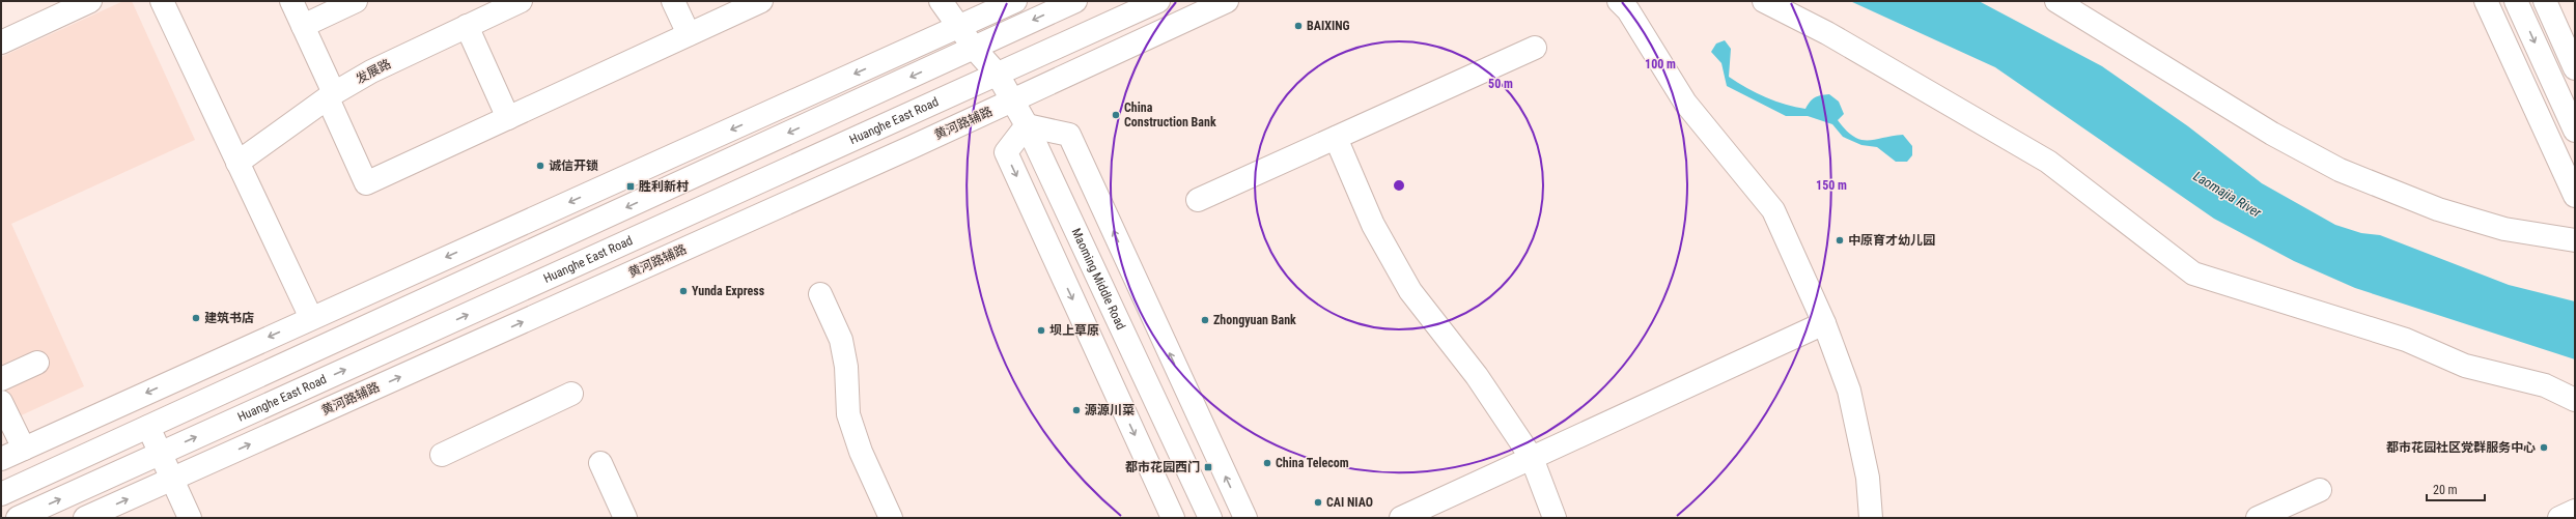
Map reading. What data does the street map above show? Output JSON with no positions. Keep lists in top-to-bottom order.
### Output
{
  "streets": {
    "street": [
      "发展路",
      "Huanghe East Road",
      "黄河路辅路",
      "Maoming Middle Road"
    ]
  },
  "crossings": [
    ["Huanghe East Road", "Maoming Middle Road"],
    ["黄河路辅路", "Maoming Middle Road"]
  ],
  "water": ["Laomajia River"],
  "places": {
    "other": [
      "BAIXING",
      "China Construction Bank",
      "诚信开锁",
      "中原育才幼儿园",
      "Yunda Express",
      "建筑书店",
      "Zhongyuan Bank",
      "坝上草原",
      "源源川菜",
      "都市花园社区党群服务中心",
      "China Telecom",
      "CAI NIAO"
    ],
    "transit": ["胜利新村", "都市花园西门"]
  },
  "scale_bar": "20 m",
  "rings": ["100 m", "50 m", "150 m"]
}
